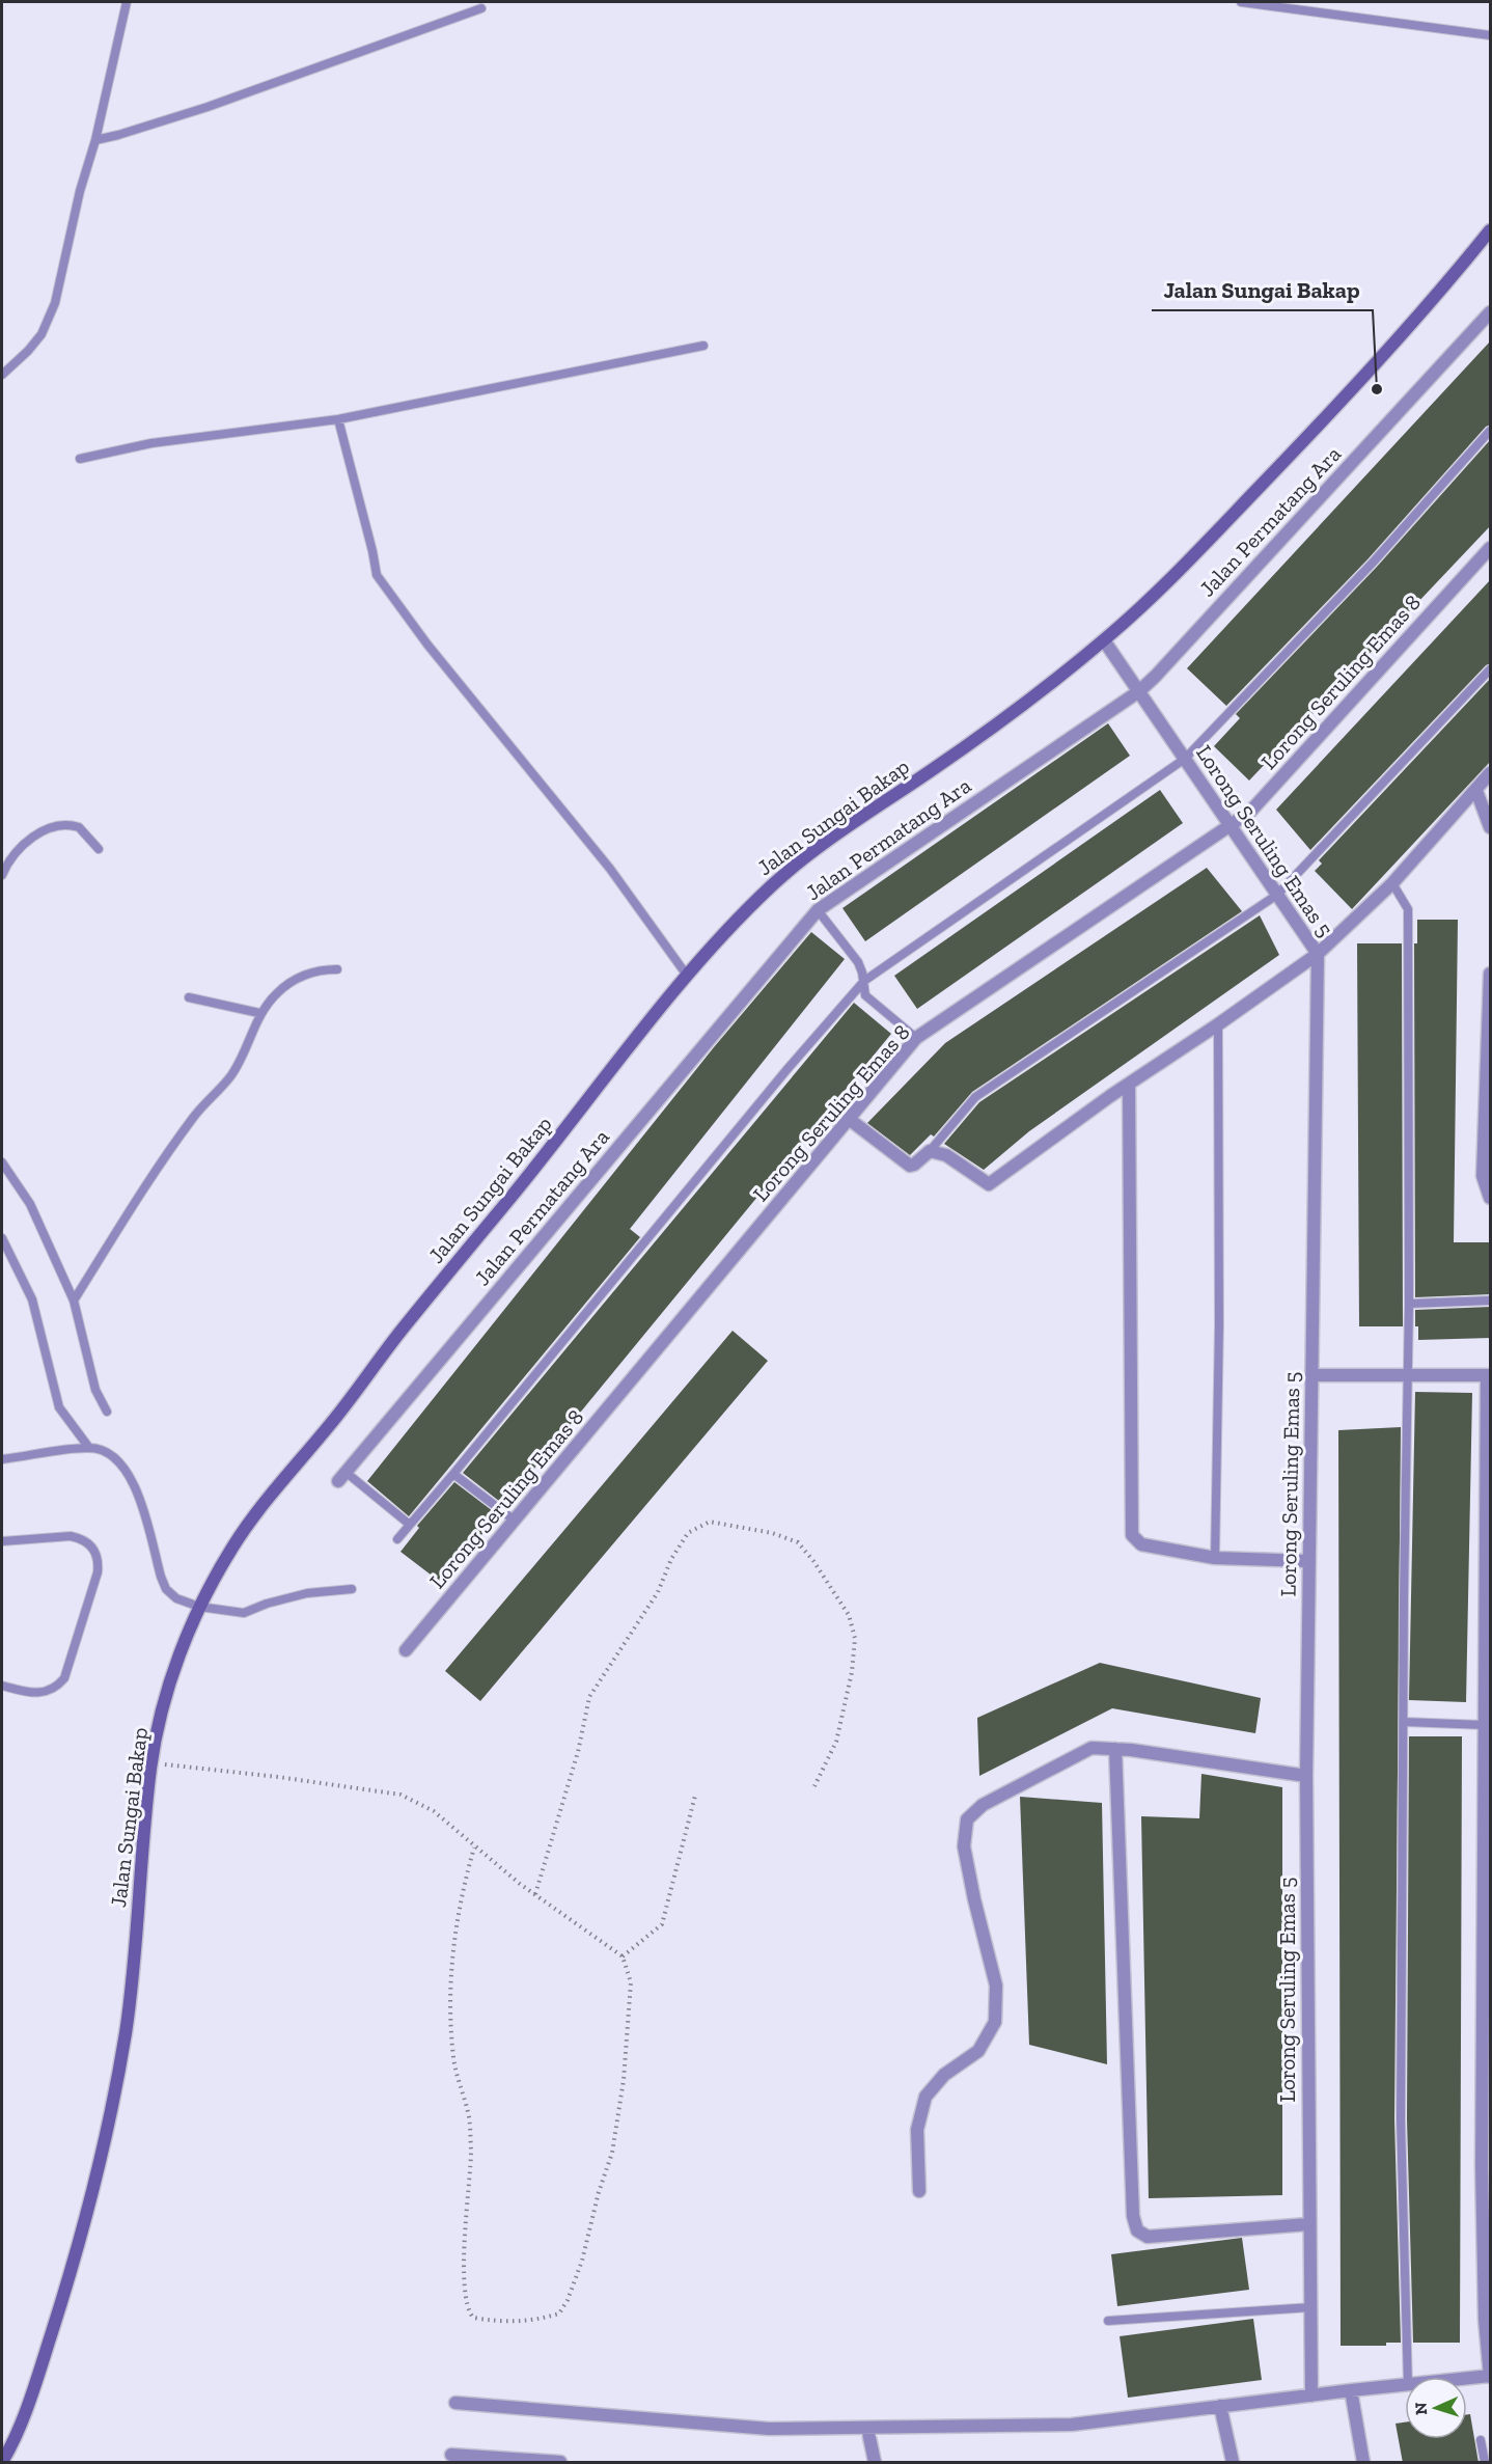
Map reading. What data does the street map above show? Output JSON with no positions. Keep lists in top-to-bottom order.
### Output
{
  "streets": {
    "main road": ["Jalan Sungai Bakap"],
    "street": ["Jalan Permatang Ara", "Lorong Seruling Emas 8", "Lorong Seruling Emas 5"]
  },
  "crossings": [
    ["Jalan Permatang Ara", "Lorong Seruling Emas 5"],
    ["Lorong Seruling Emas 8", "Lorong Seruling Emas 5"],
    ["Jalan Sungai Bakap", "Lorong Seruling Emas 5"]
  ],
  "places": ["Jalan Sungai Bakap"],
  "north": "left"
}
